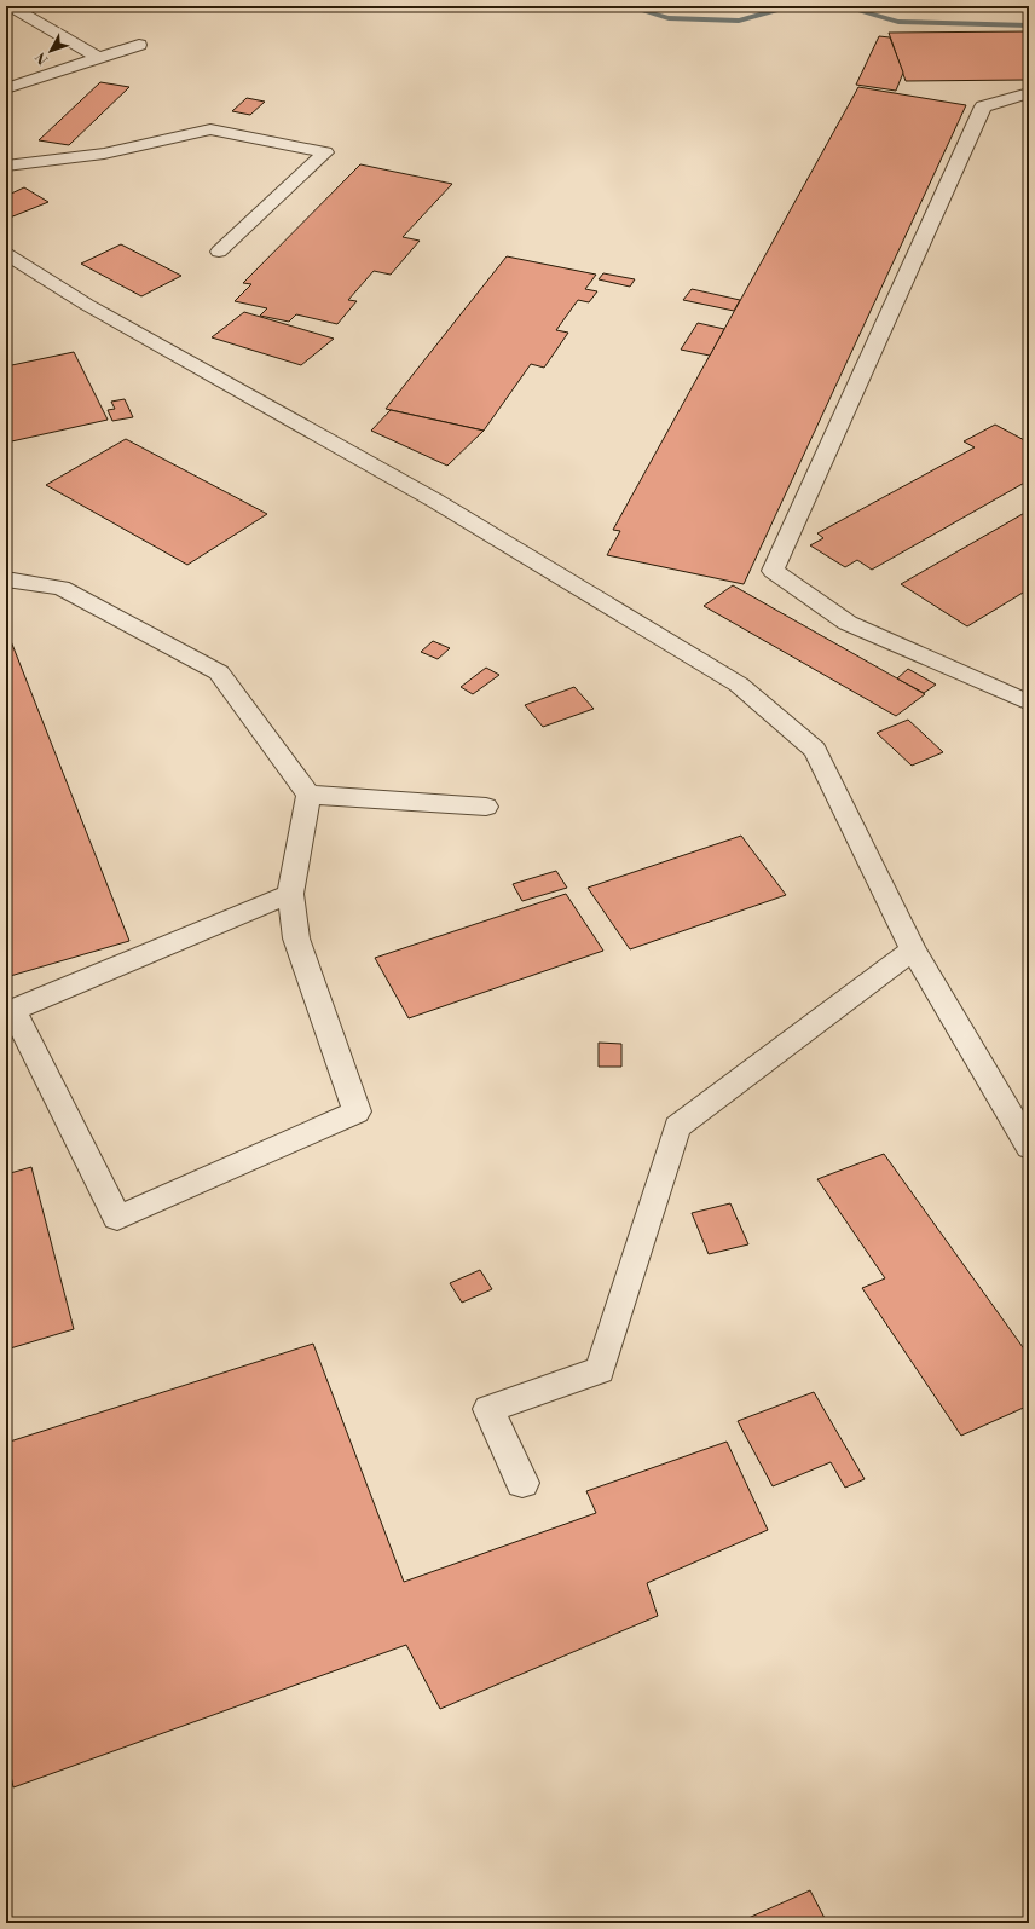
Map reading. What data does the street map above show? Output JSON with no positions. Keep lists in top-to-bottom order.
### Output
{
  "north": "bottom left"
}
